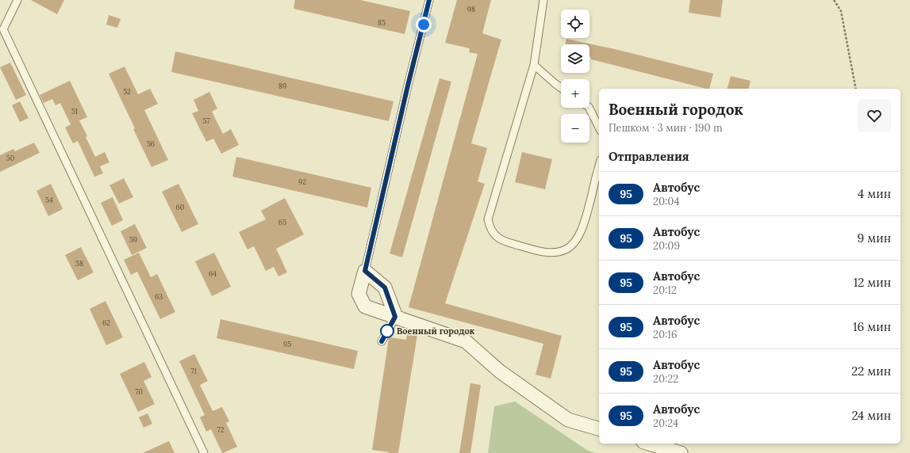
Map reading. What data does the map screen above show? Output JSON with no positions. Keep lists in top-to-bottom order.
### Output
{
  "places": ["Военный городок"],
  "lines": ["bus line 95"],
  "house_numbers": [
    "98",
    "85",
    "89",
    "52",
    "51",
    "57",
    "56",
    "50",
    "92",
    "54",
    "60",
    "65",
    "59",
    "58",
    "64",
    "63",
    "62",
    "95",
    "71",
    "70",
    "72"
  ],
  "page": {
    "map_buttons": ["+", "−"],
    "heading": [
      ["Военный городок", "Пешком · 3 мин · 190 m"],
      "Отправления"
    ],
    "list": [
      {
        "mark": "95",
        "name": "Автобус",
        "note": "20:04",
        "value": "4 мин"
      },
      {
        "mark": "95",
        "name": "Автобус",
        "note": "20:09",
        "value": "9 мин"
      },
      {
        "mark": "95",
        "name": "Автобус",
        "note": "20:12",
        "value": "12 мин"
      },
      {
        "mark": "95",
        "name": "Автобус",
        "note": "20:16",
        "value": "16 мин"
      },
      {
        "mark": "95",
        "name": "Автобус",
        "note": "20:22",
        "value": "22 мин"
      },
      {
        "mark": "95",
        "name": "Автобус",
        "note": "20:24",
        "value": "24 мин"
      }
    ]
  }
}
